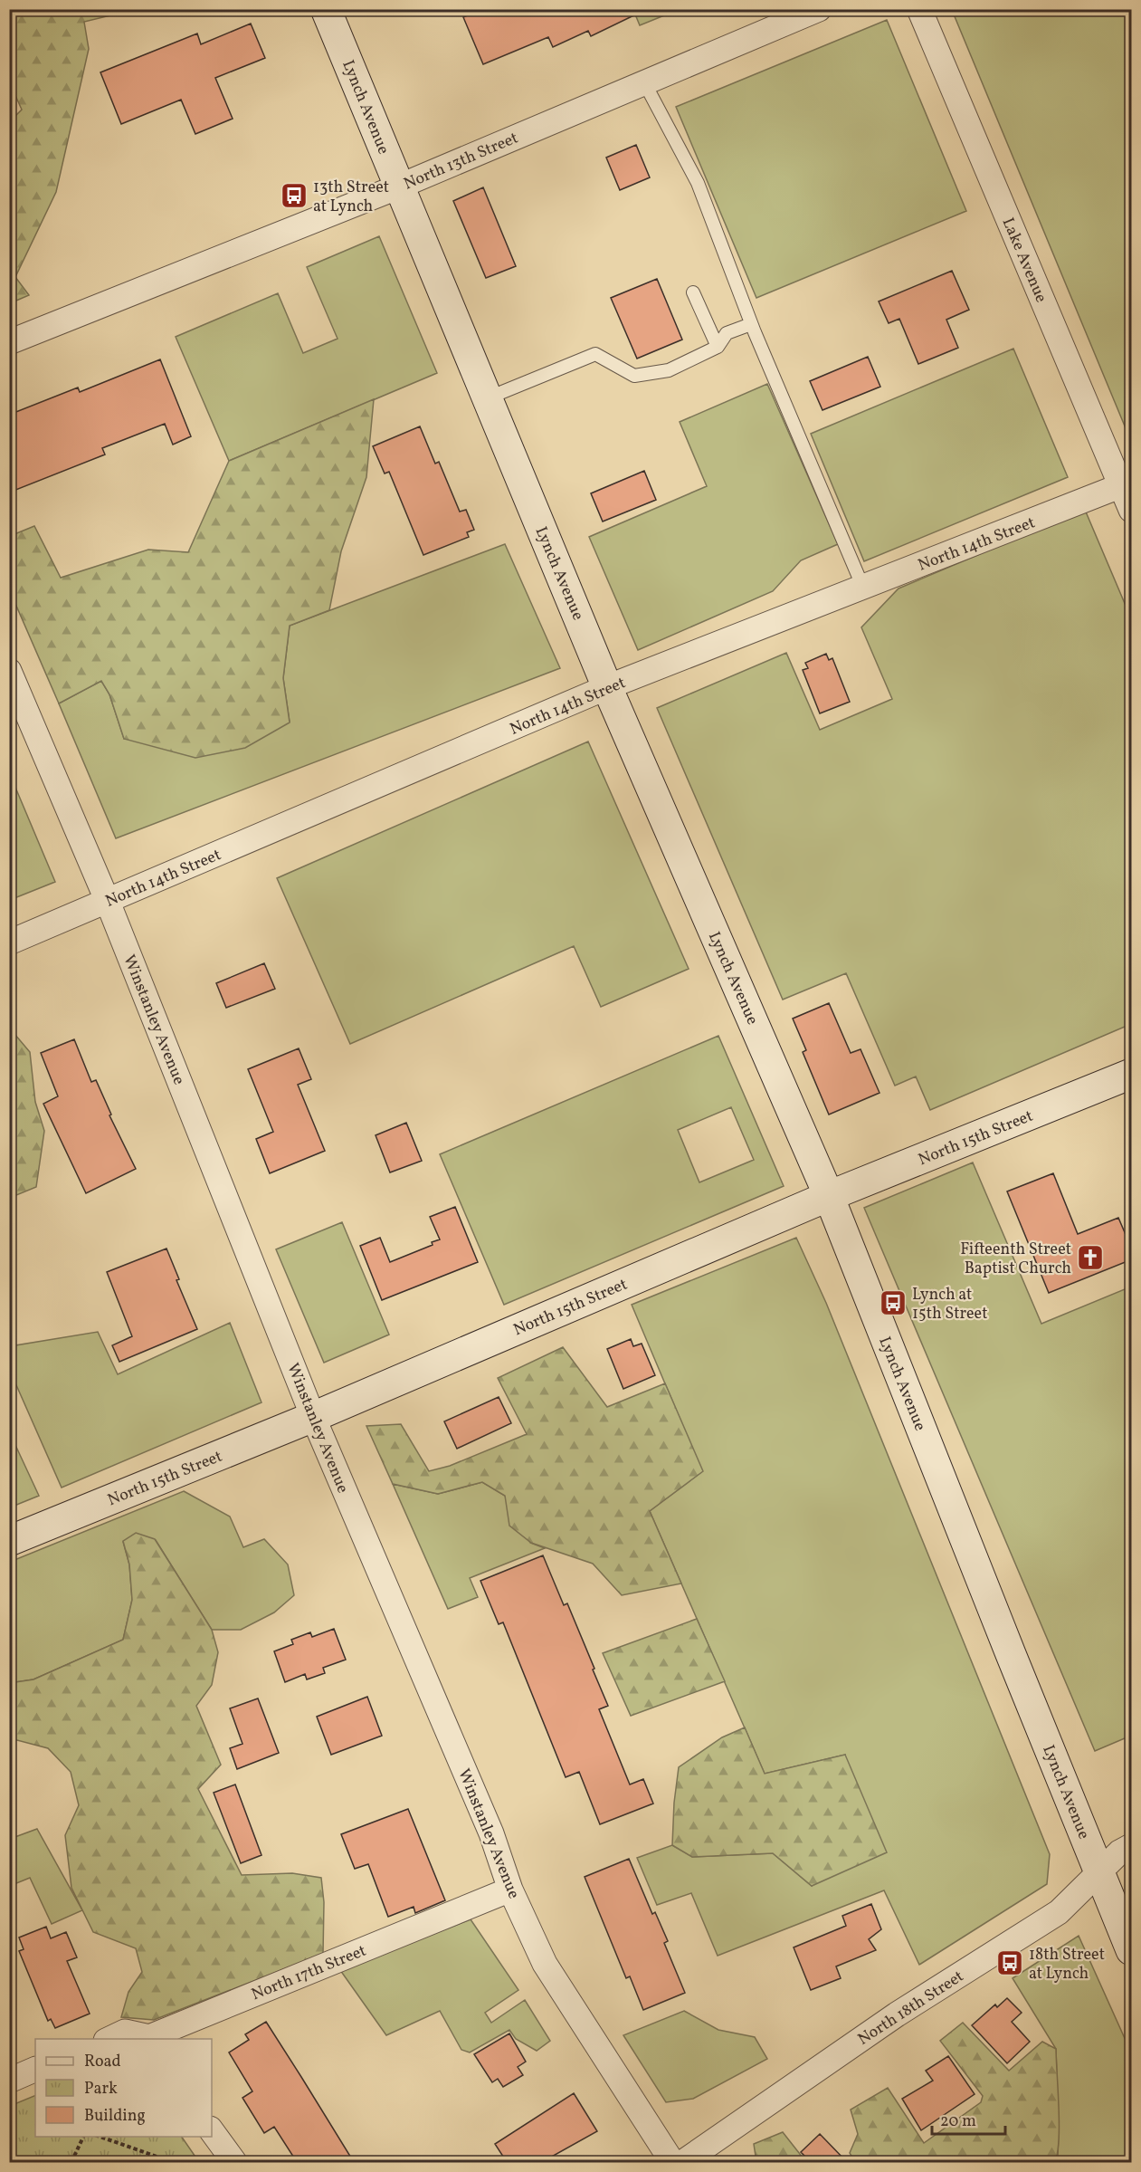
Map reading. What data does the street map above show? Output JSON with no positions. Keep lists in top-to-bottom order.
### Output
{
  "streets": {
    "street": [
      "Lynch Avenue",
      "North 13th Street",
      "Lake Avenue",
      "North 14th Street",
      "Winstanley Avenue",
      "North 15th Street",
      "North 17th Street",
      "North 18th Street"
    ]
  },
  "crossings": [
    ["Lynch Avenue", "North 13th Street"],
    ["Lynch Avenue", "North 14th Street"],
    ["Lynch Avenue", "North 15th Street"],
    ["Lynch Avenue", "North 18th Street"],
    ["Lake Avenue", "North 14th Street"],
    ["North 14th Street", "Winstanley Avenue"],
    ["Winstanley Avenue", "North 15th Street"],
    ["Winstanley Avenue", "North 17th Street"]
  ],
  "places": {
    "bus stop": ["13th Street at Lynch", "Lynch at 15th Street", "18th Street at Lynch"],
    "church": ["Fifteenth Street Baptist Church"]
  },
  "legend": ["Road", "Park", "Building"],
  "scale_bar": "20 m"
}
